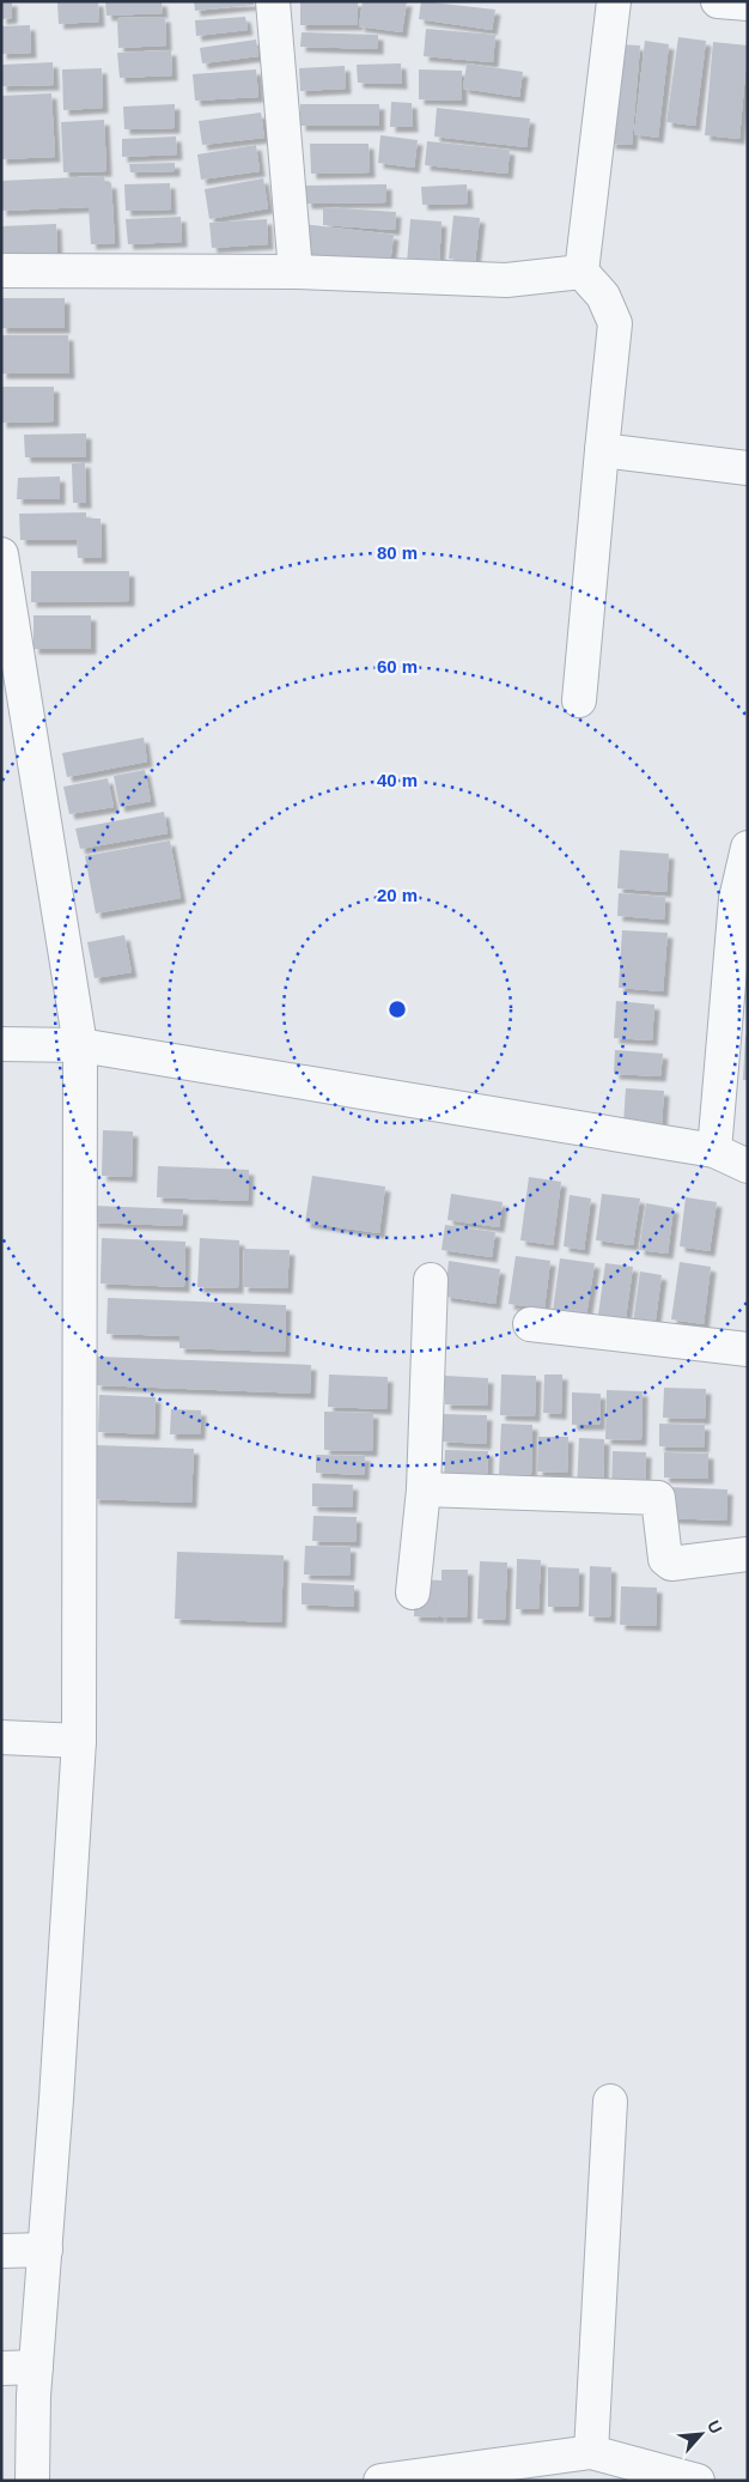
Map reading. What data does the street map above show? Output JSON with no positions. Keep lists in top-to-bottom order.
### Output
{
  "north": "top right",
  "rings": [
    "80 m",
    "60 m",
    "40 m",
    "20 m"
  ]
}
